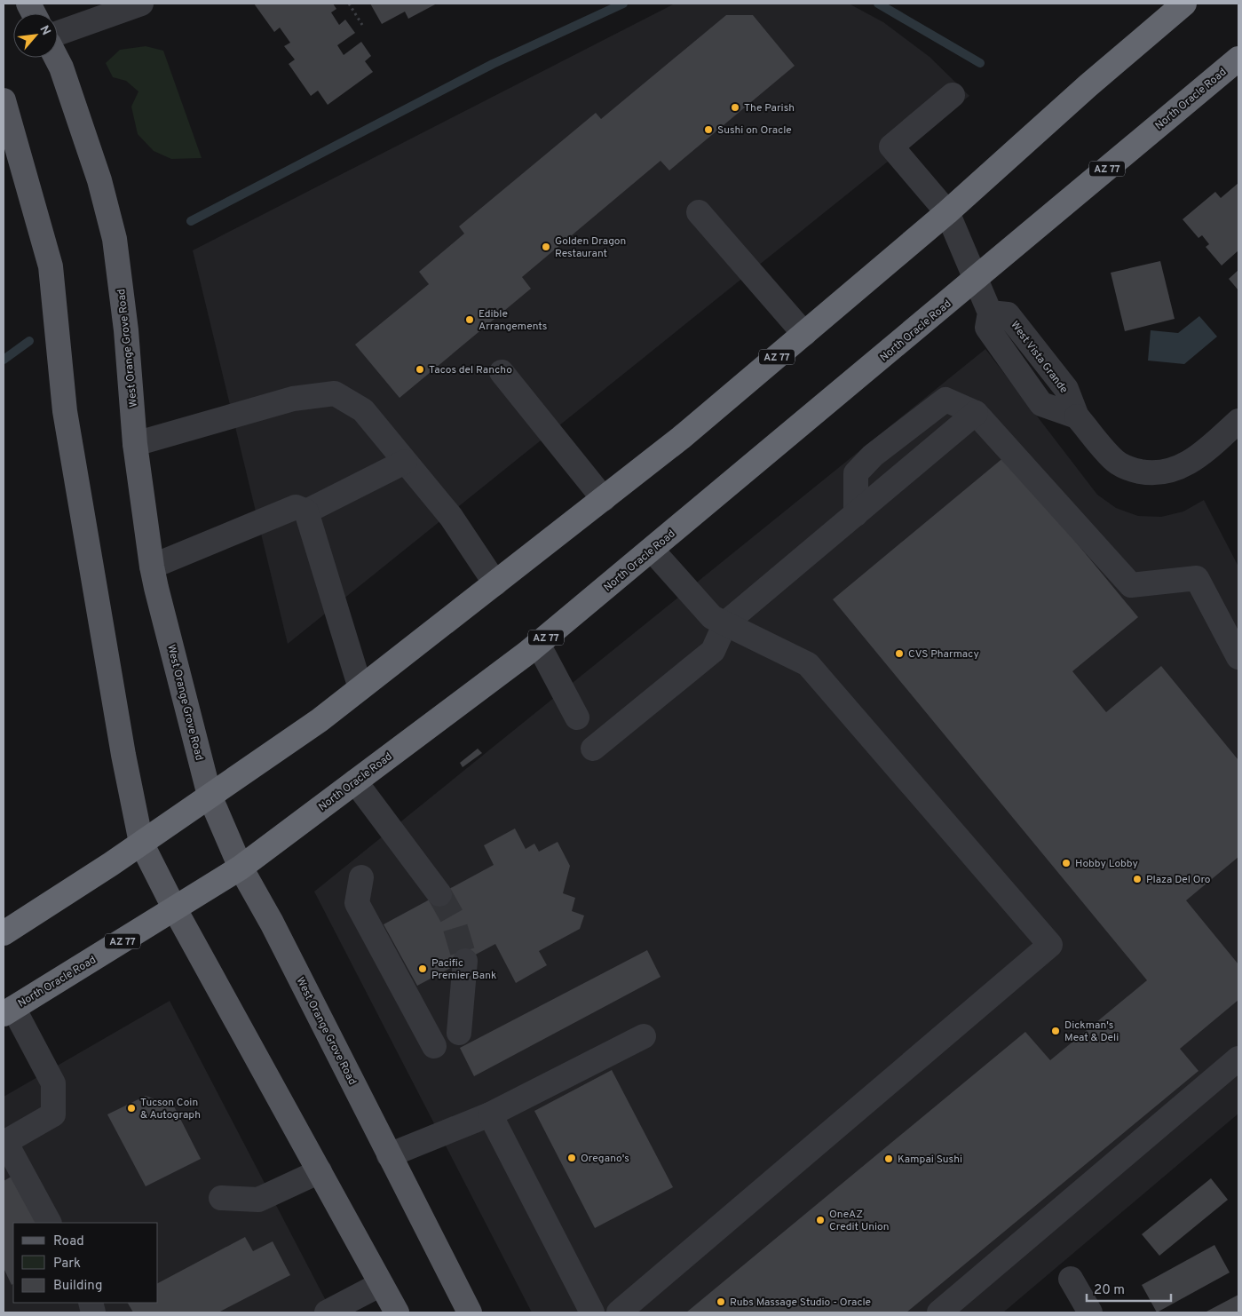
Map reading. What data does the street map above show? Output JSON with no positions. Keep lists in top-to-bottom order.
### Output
{
  "streets": {
    "highway": ["North Oracle Road", "AZ 77"],
    "main road": ["West Orange Grove Road"],
    "street": ["West Vista Grande"]
  },
  "crossings": [
    ["North Oracle Road", "West Orange Grove Road"],
    ["North Oracle Road", "West Vista Grande"],
    ["AZ 77", "West Orange Grove Road"],
    ["AZ 77", "West Vista Grande"]
  ],
  "places": [
    "The Parish",
    "Sushi on Oracle",
    "Golden Dragon Restaurant",
    "Edible Arrangements",
    "Tacos del Rancho",
    "CVS Pharmacy",
    "Hobby Lobby",
    "Plaza Del Oro",
    "Pacific Premier Bank",
    "Dickman's Meat & Deli",
    "Tucson Coin & Autograph",
    "Oregano's",
    "Kampai Sushi",
    "OneAZ Credit Union",
    "Rubs Massage Studio - Oracle"
  ],
  "legend": ["Road", "Park", "Building"],
  "scale_bar": "20 m",
  "north": "top right"
}
